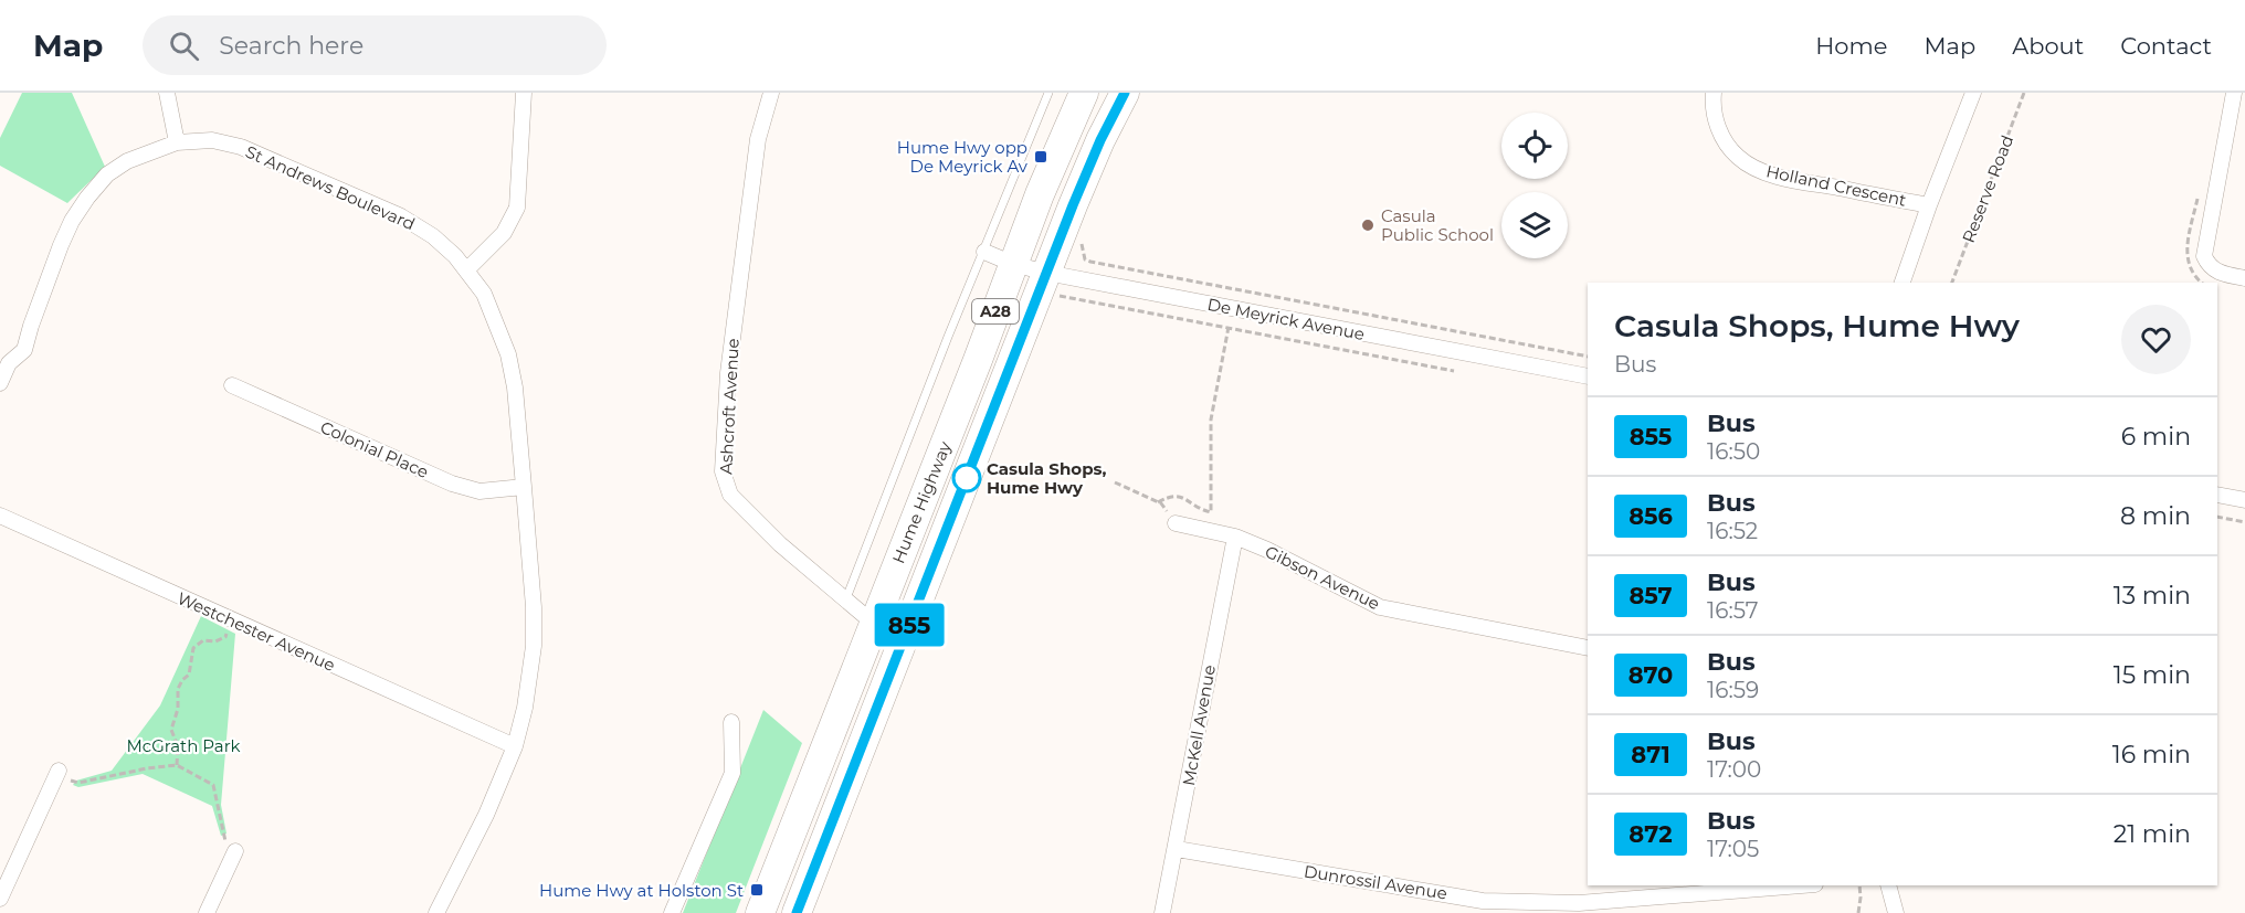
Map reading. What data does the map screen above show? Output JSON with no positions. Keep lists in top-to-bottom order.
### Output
{
  "streets": {
    "highway": ["A28", "Hume Highway"],
    "street": [
      "Holland Crescent",
      "St Andrews Boulevard",
      "De Meyrick Avenue",
      "Ashcroft Avenue",
      "Colonial Place",
      "Gibson Avenue",
      "Westchester Avenue",
      "McKell Avenue",
      "Dunrossil Avenue"
    ],
    "path": ["Reserve Road"]
  },
  "crossings": [
    ["St Andrews Boulevard", "Colonial Place"],
    ["St Andrews Boulevard", "Westchester Avenue"],
    ["De Meyrick Avenue", "Hume Highway"],
    ["Ashcroft Avenue", "Hume Highway"],
    ["Gibson Avenue", "McKell Avenue"],
    ["McKell Avenue", "Dunrossil Avenue"]
  ],
  "parks": ["McGrath Park"],
  "places": {
    "transit": ["Hume Hwy opp De Meyrick Av", "Hume Hwy at Holston St"],
    "other": ["Casula Public School", "Casula Shops, Hume Hwy"]
  },
  "lines": ["bus line 855"],
  "page": {
    "header": "Map",
    "search": "Search here",
    "nav": [
      "Home",
      "Map",
      "About",
      "Contact"
    ],
    "on_map": "855",
    "heading": ["Casula Shops, Hume Hwy", "Bus"],
    "list": [
      {
        "mark": "855",
        "name": "Bus",
        "note": "16:50",
        "value": "6 min"
      },
      {
        "mark": "856",
        "name": "Bus",
        "note": "16:52",
        "value": "8 min"
      },
      {
        "mark": "857",
        "name": "Bus",
        "note": "16:57",
        "value": "13 min"
      },
      {
        "mark": "870",
        "name": "Bus",
        "note": "16:59",
        "value": "15 min"
      },
      {
        "mark": "871",
        "name": "Bus",
        "note": "17:00",
        "value": "16 min"
      },
      {
        "mark": "872",
        "name": "Bus",
        "note": "17:05",
        "value": "21 min"
      }
    ]
  }
}
